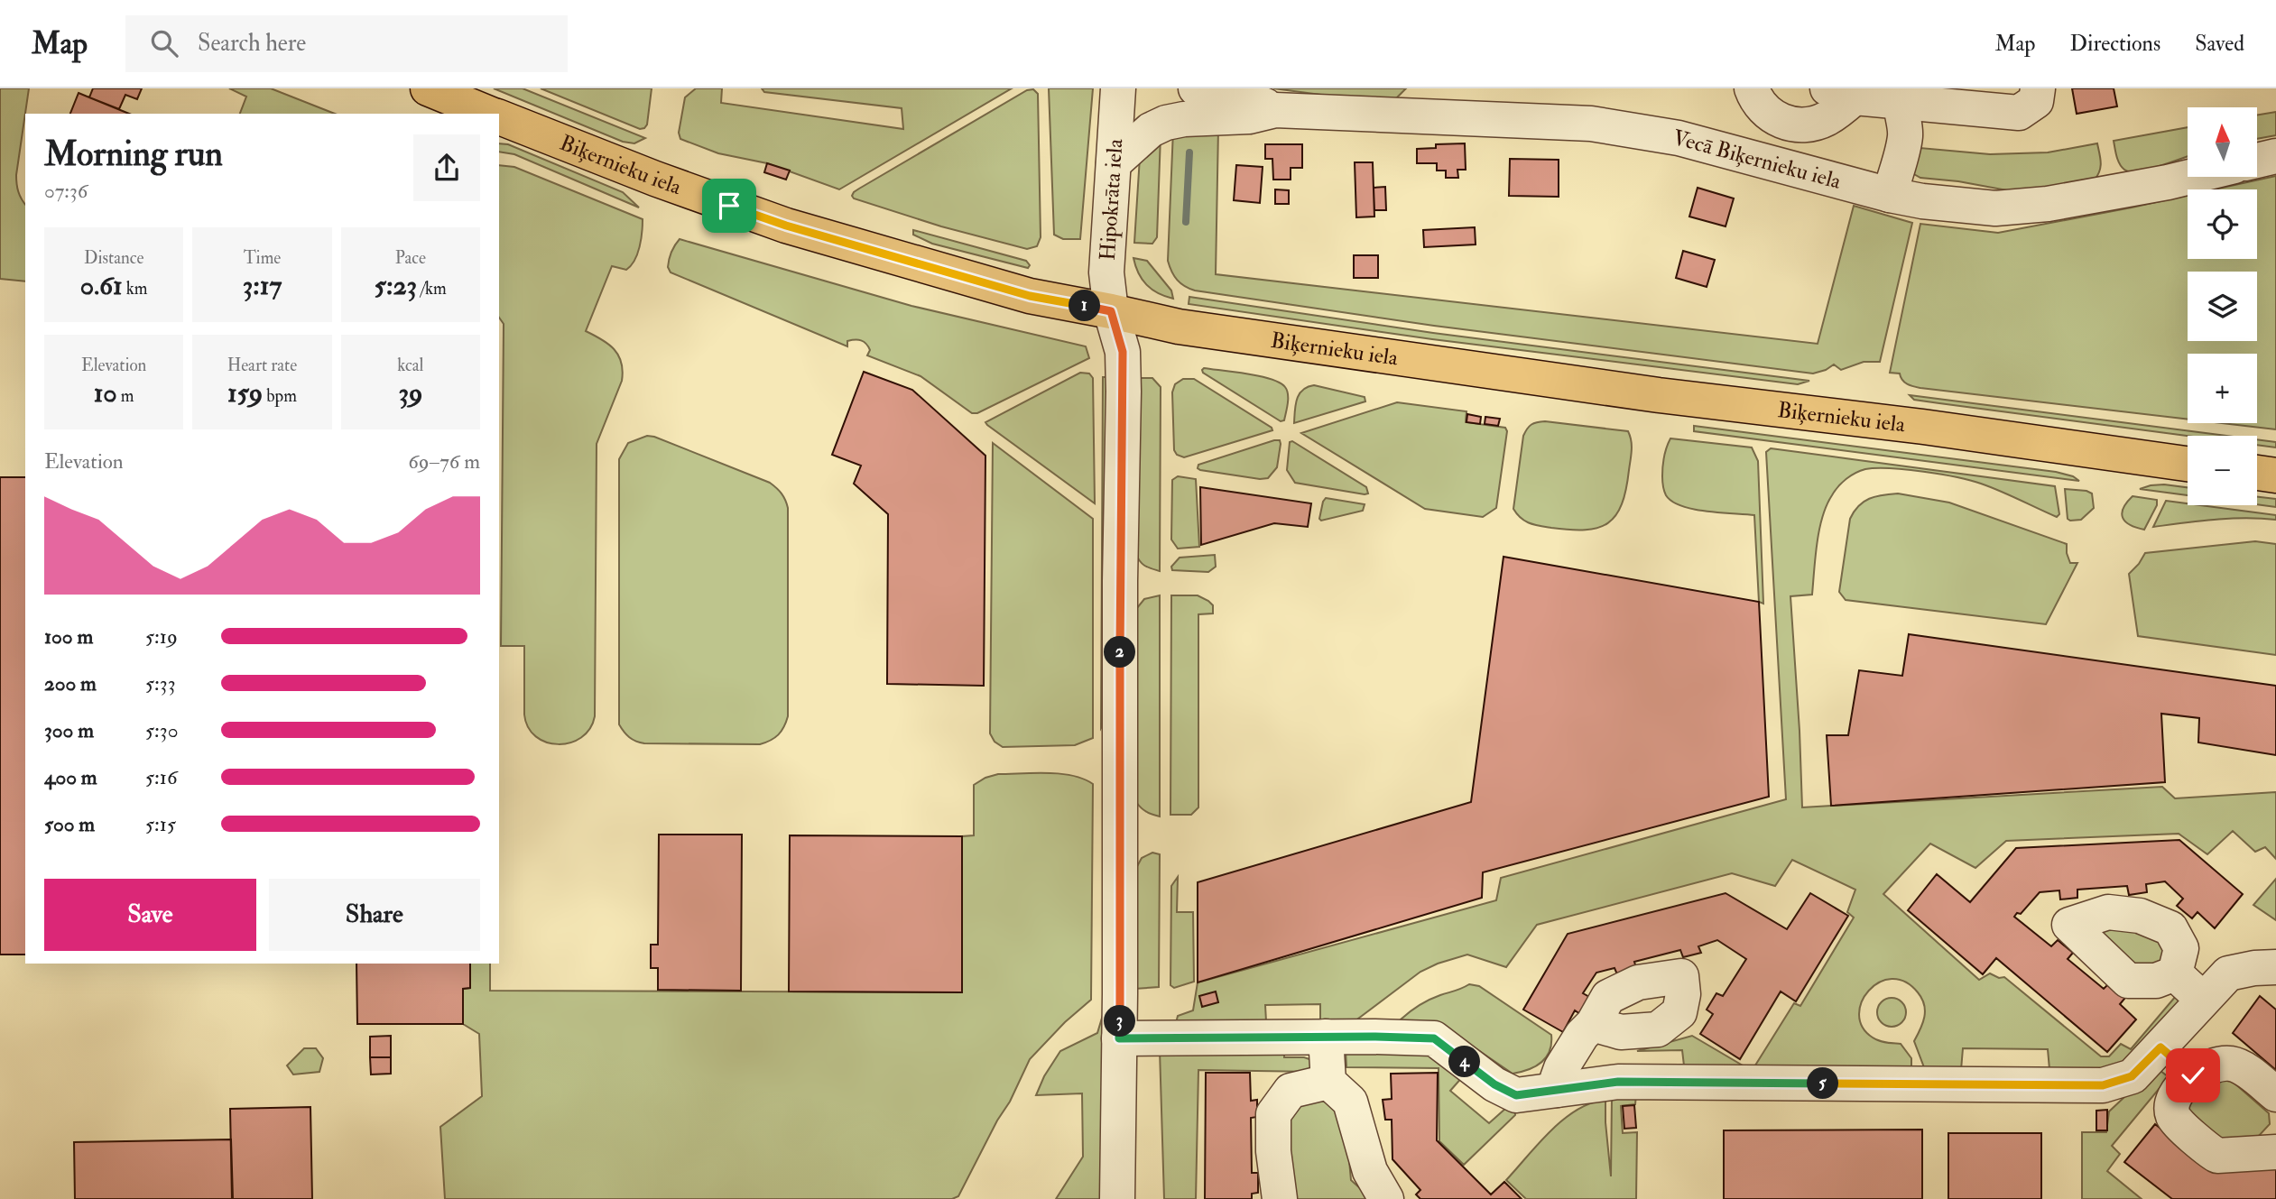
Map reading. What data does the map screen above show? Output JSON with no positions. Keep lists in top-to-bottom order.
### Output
{
  "streets": {
    "main road": ["Biķernieku iela"],
    "street": ["Vecā Biķernieku iela", "Hipokrāta iela"]
  },
  "crossings": [
    ["Vecā Biķernieku iela", "Hipokrāta iela"],
    ["Biķernieku iela", "Hipokrāta iela"]
  ],
  "north": "top",
  "page": {
    "header": "Map",
    "search": "Search here",
    "nav": ["Map", "Directions", "Saved"],
    "map_buttons": ["+", "−"],
    "heading": ["Morning run", "07:36"],
    "stats": [
      ["Distance", "0.61 km"],
      ["Time", "3:17"],
      ["Pace", "5:23 /km"],
      ["Elevation", "10 m"],
      ["Heart rate", "159 bpm"],
      ["kcal", "39"]
    ],
    "pins": [
      "1",
      "2",
      "3",
      "4",
      "5"
    ],
    "chart": ["Elevation", "69–76 m"],
    "list": [
      {
        "name": "100 m",
        "note": "5:19"
      },
      {
        "name": "200 m",
        "note": "5:33"
      },
      {
        "name": "300 m",
        "note": "5:30"
      },
      {
        "name": "400 m",
        "note": "5:16"
      },
      {
        "name": "500 m",
        "note": "5:15"
      }
    ],
    "buttons": ["Save", "Share"]
  }
}
